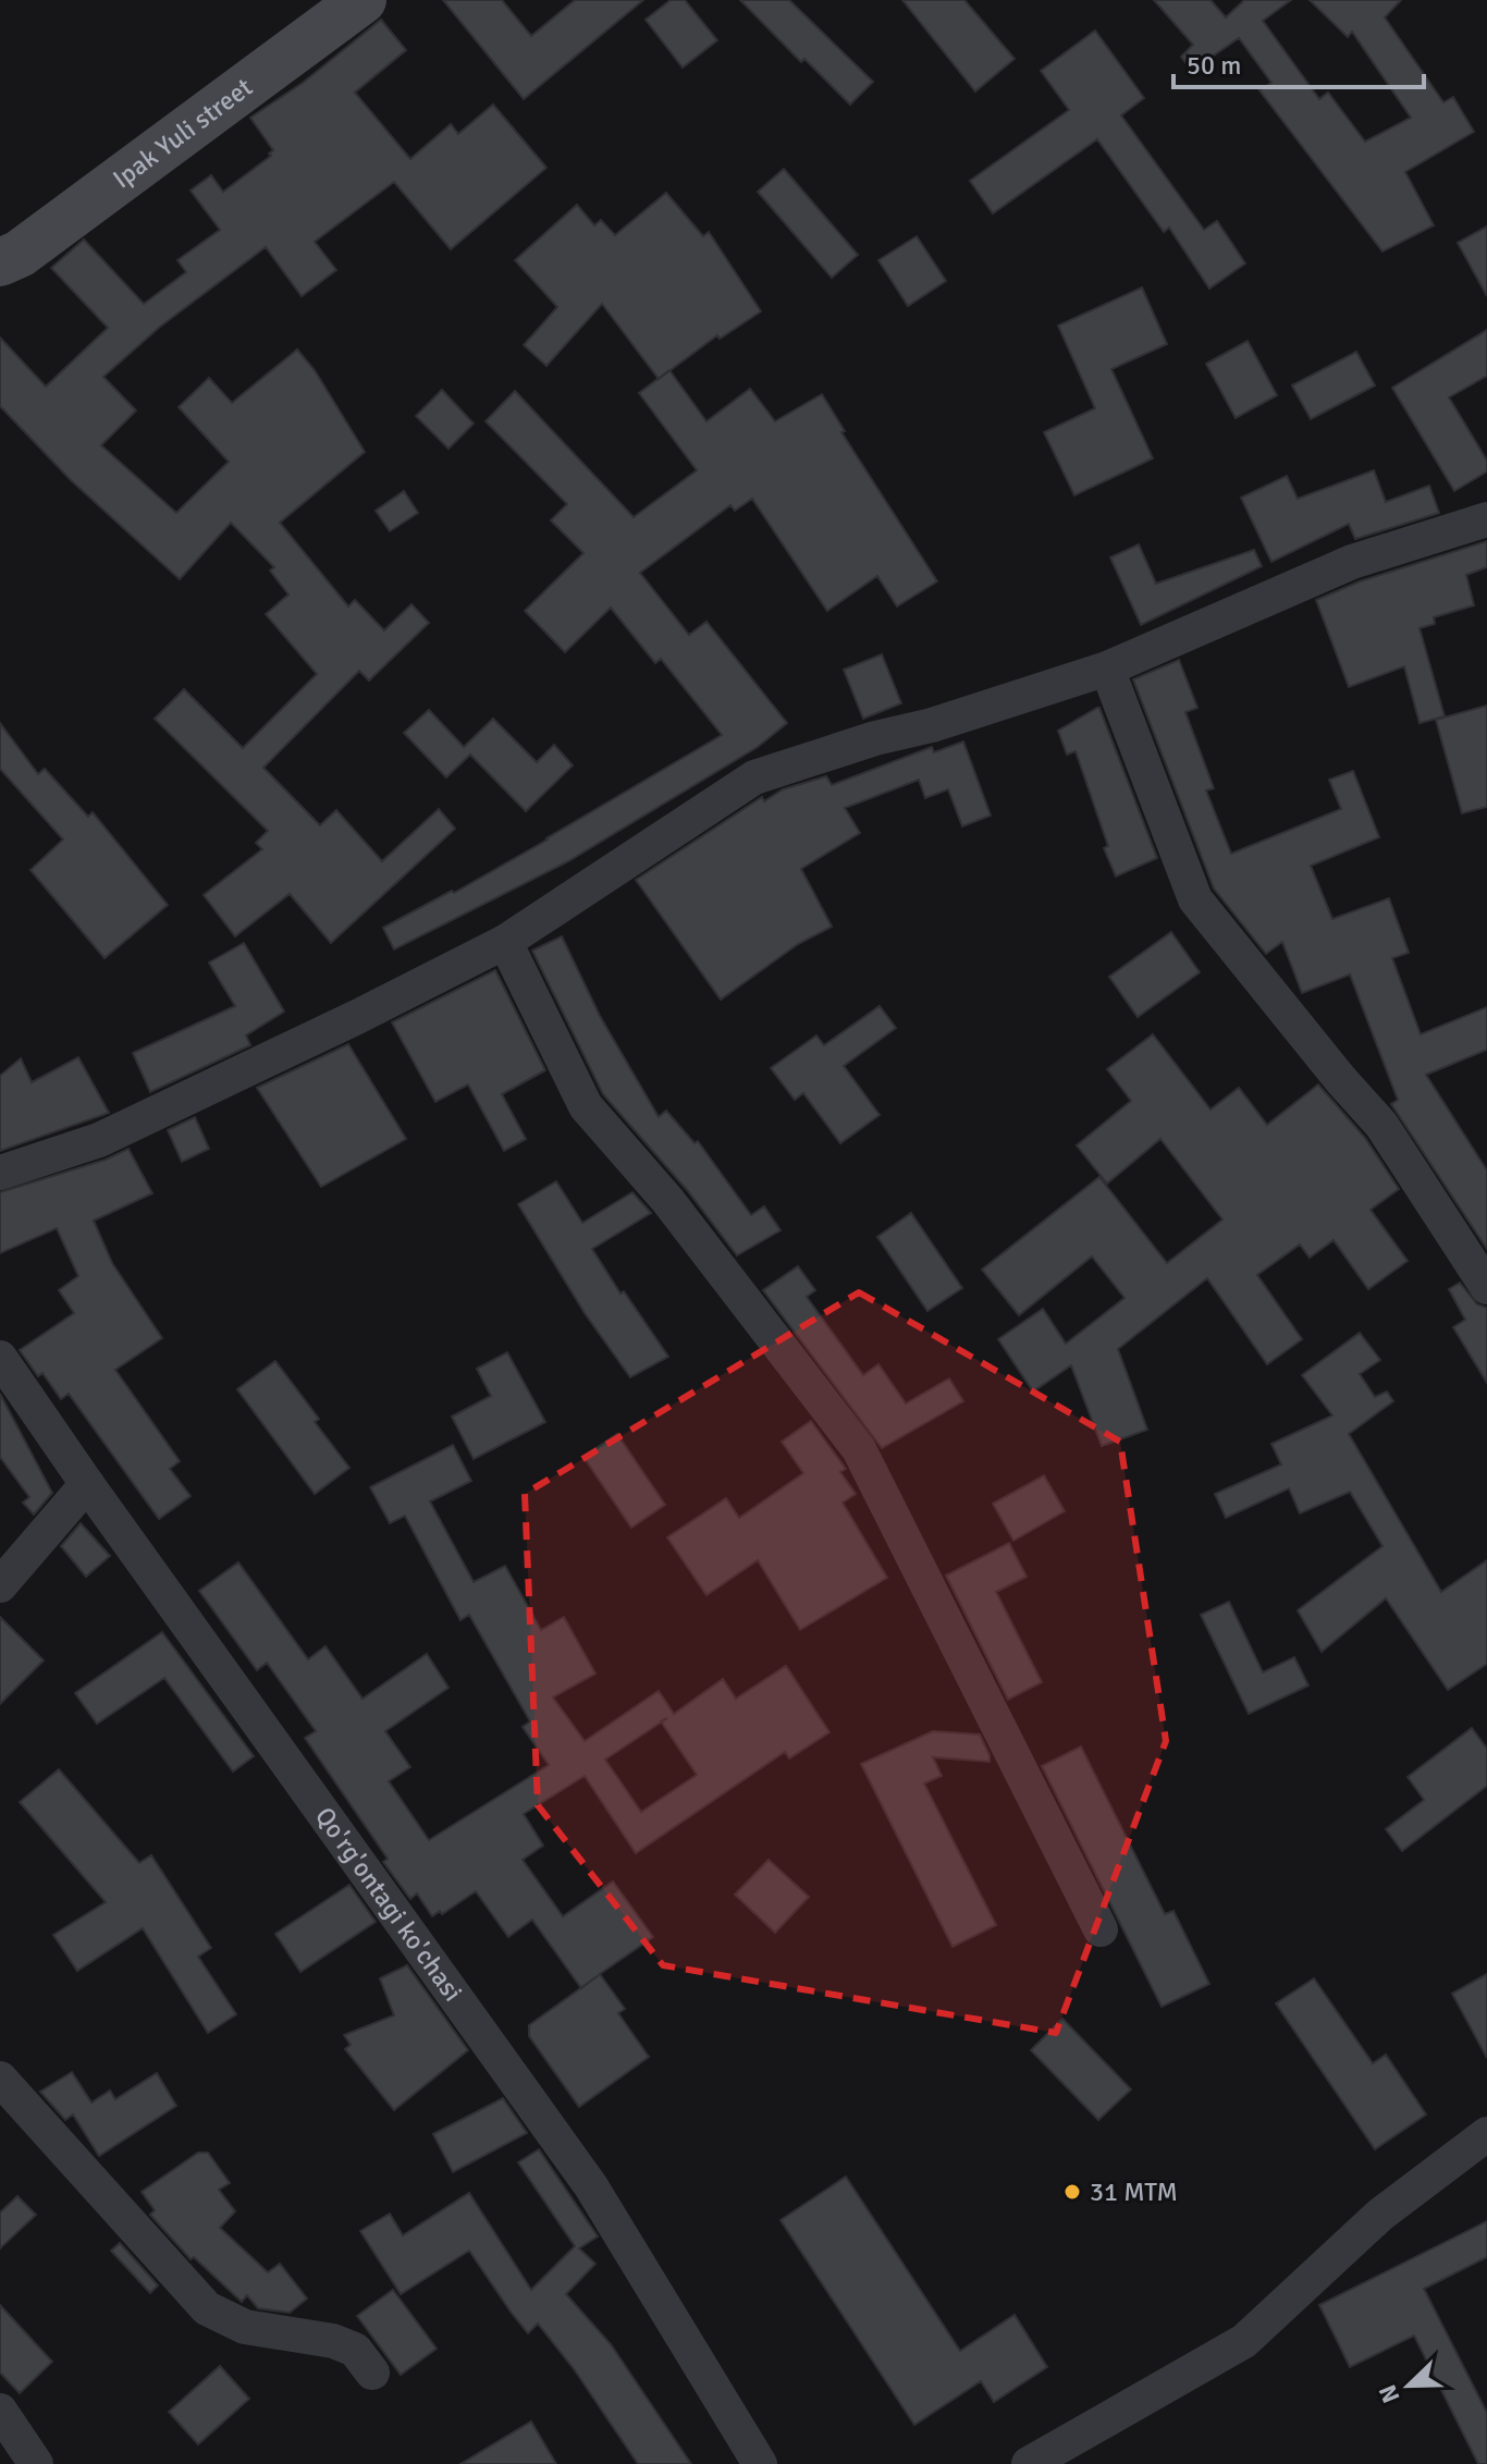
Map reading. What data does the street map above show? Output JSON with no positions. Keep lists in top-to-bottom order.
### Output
{
  "streets": {
    "main road": ["Ipak Yuli street"],
    "street": ["Qo'rg'ontagi ko'chasi"]
  },
  "places": ["31 MTM"],
  "scale_bar": "50 m",
  "north": "bottom left"
}
